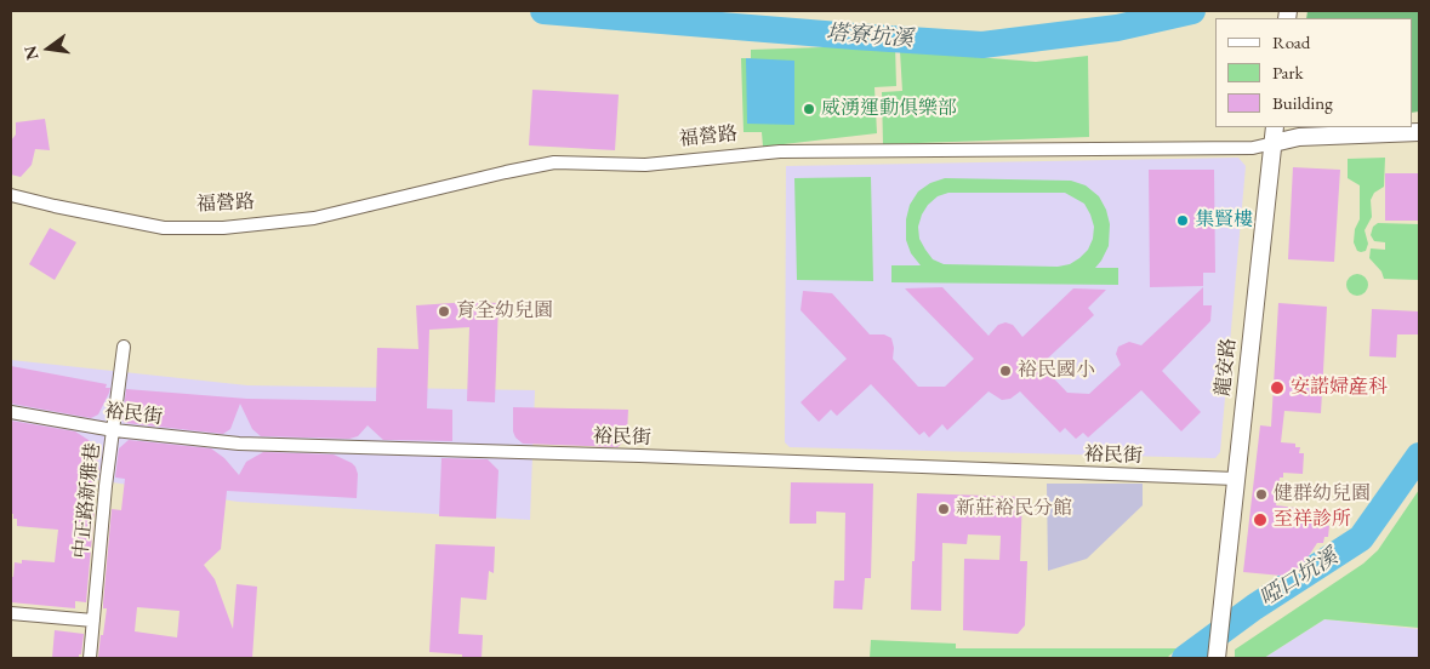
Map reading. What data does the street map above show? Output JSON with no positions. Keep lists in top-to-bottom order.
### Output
{
  "streets": {
    "street": [
      "福營路",
      "龍安路",
      "裕民街",
      "中正路新雅巷"
    ]
  },
  "crossings": [
    ["福營路", "龍安路"],
    ["龍安路", "裕民街"],
    ["裕民街", "中正路新雅巷"]
  ],
  "water": ["塔寮坑溪", "啞口坑溪"],
  "places": [
    "威湧運動俱樂部",
    "集賢樓",
    "育全幼兒園",
    "裕民國小",
    "安諾婦産科",
    "健群幼兒園",
    "新莊裕民分館",
    "至祥診所"
  ],
  "legend": ["Road", "Park", "Building"],
  "north": "left"
}
